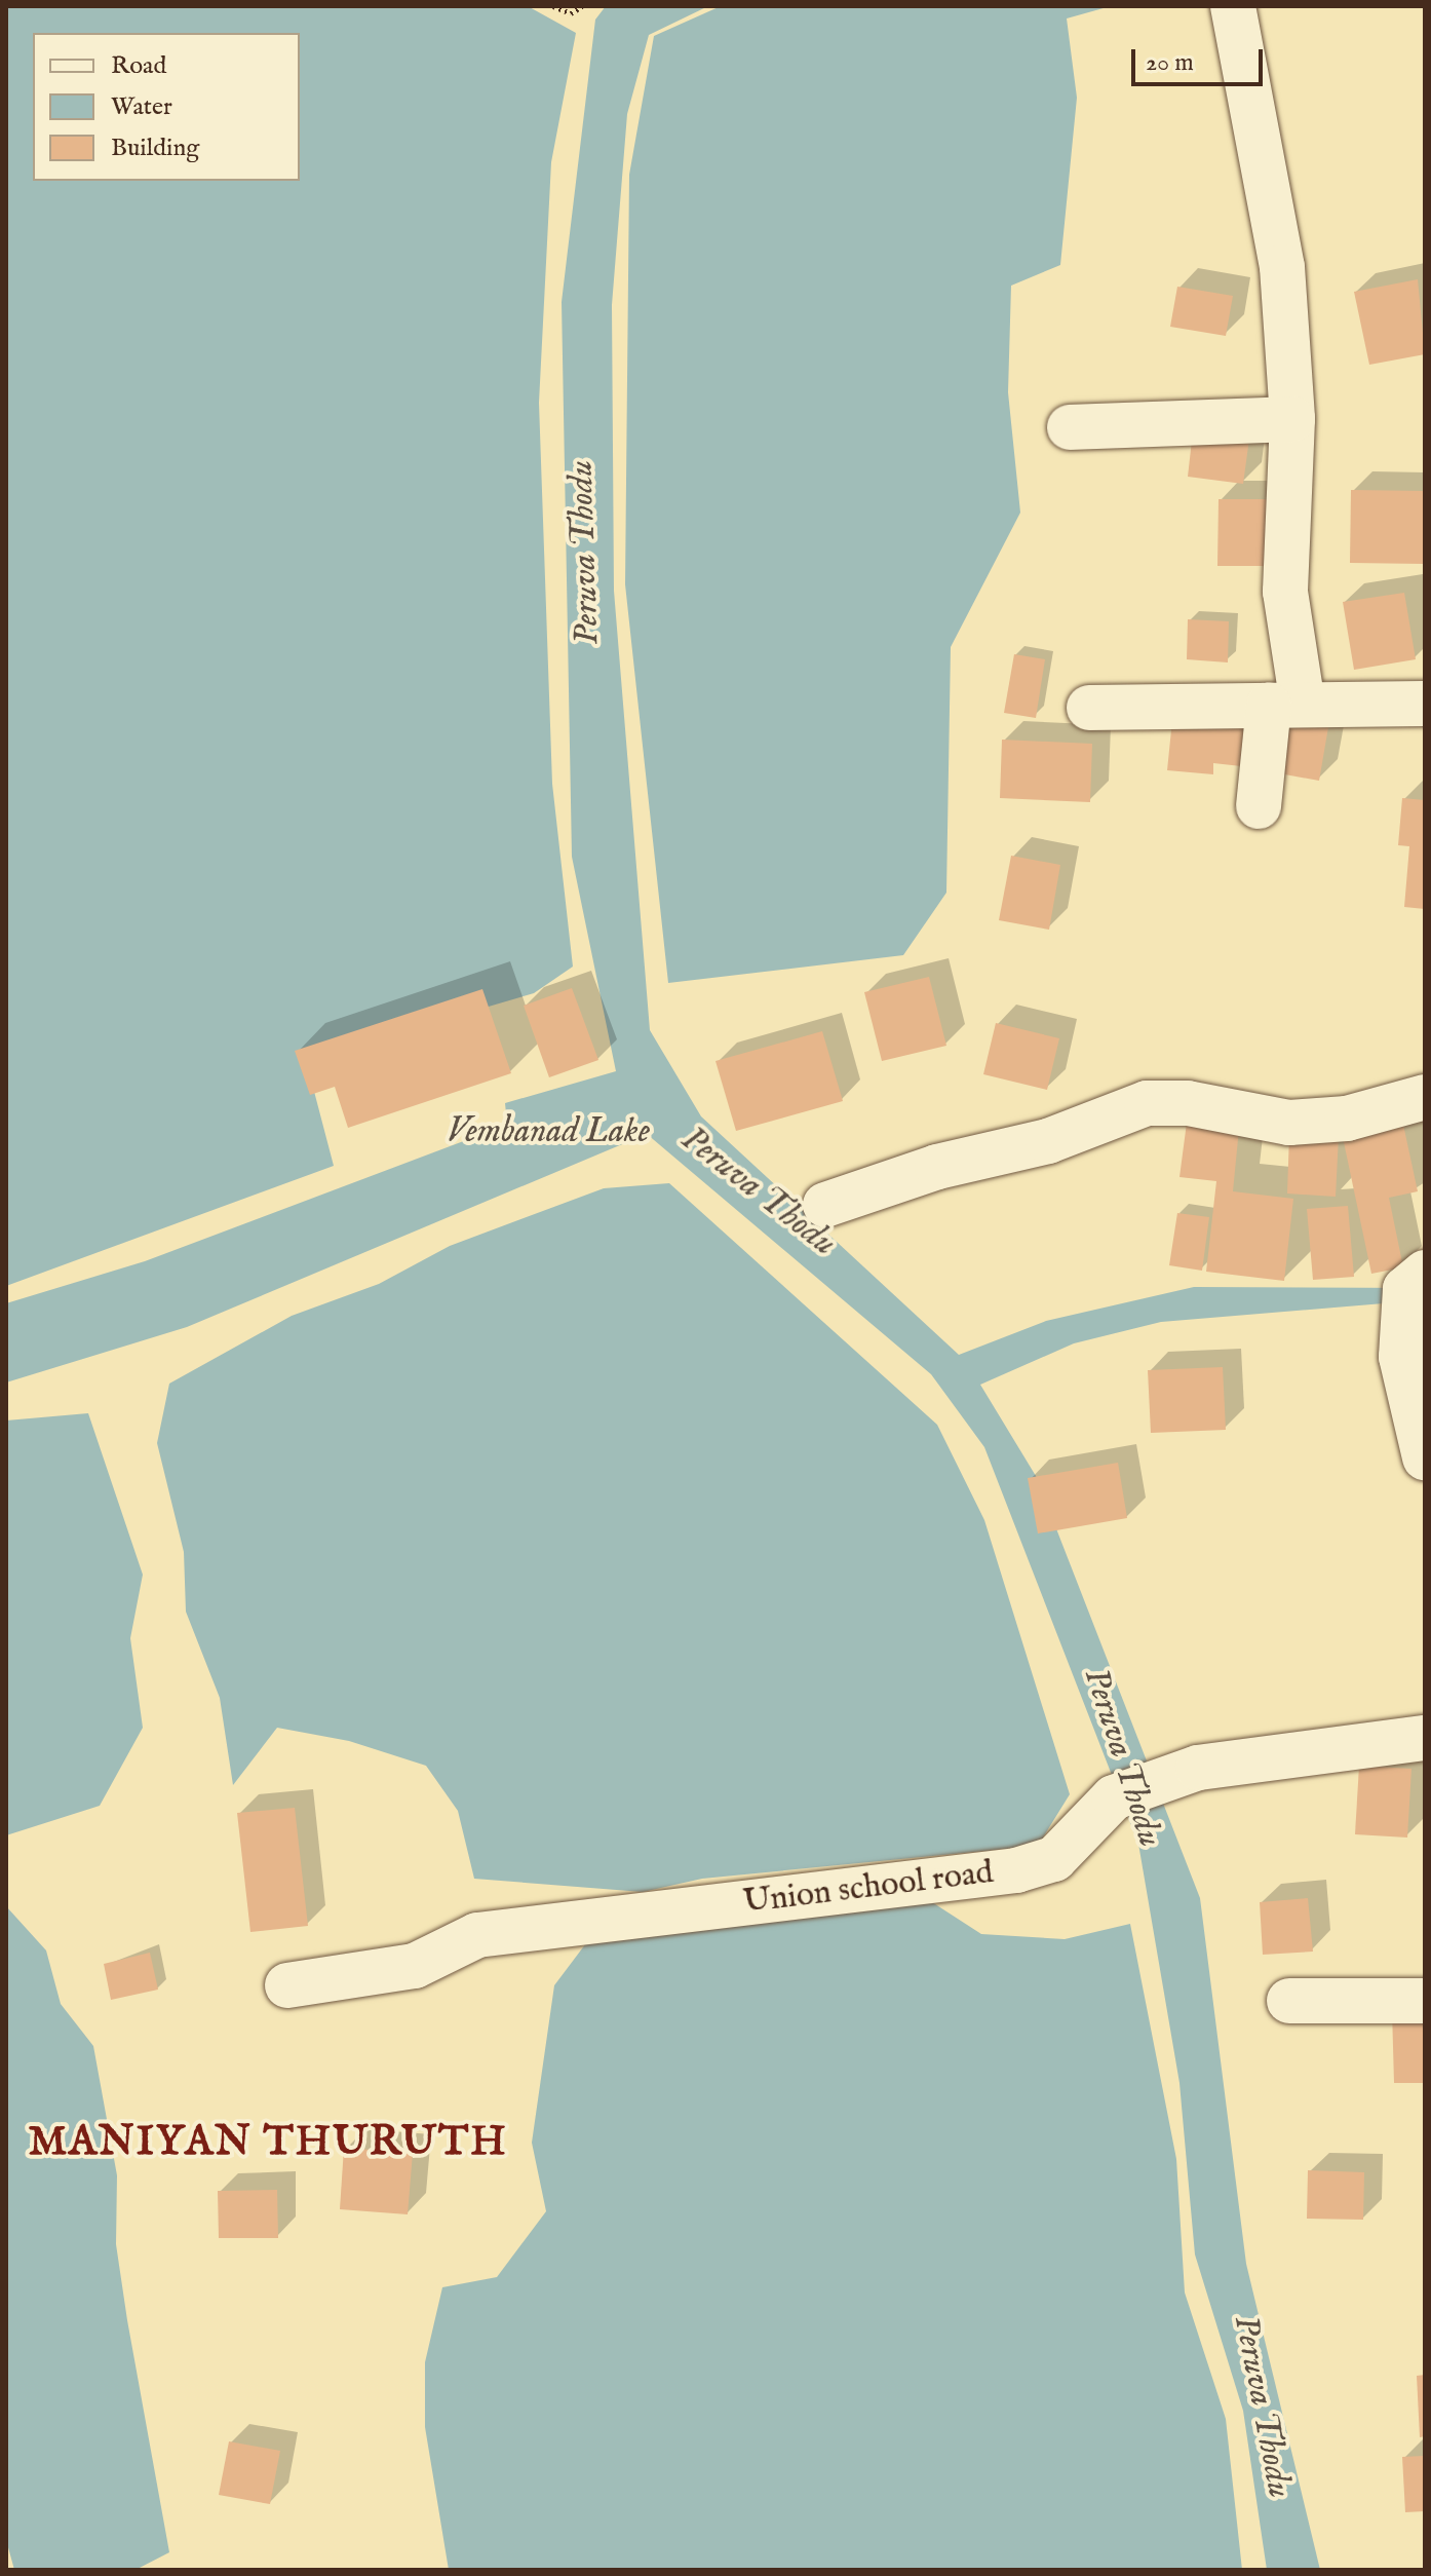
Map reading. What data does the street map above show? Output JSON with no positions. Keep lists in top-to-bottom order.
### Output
{
  "streets": {
    "street": ["Union school road"]
  },
  "districts": ["MANIYAN THURUTH"],
  "water": ["Peruva Thodu", "Vembanad Lake"],
  "legend": ["Road", "Water", "Building"],
  "scale_bar": "20 m"
}
